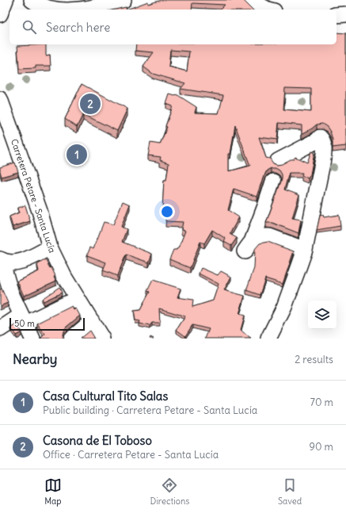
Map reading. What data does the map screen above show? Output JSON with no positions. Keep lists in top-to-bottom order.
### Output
{
  "streets": {
    "street": ["Carretera Petare - Santa Lucía"]
  },
  "scale_bar": "50 m",
  "page": {
    "search": "Search here",
    "pins": ["2", "1"],
    "scale": "50 m",
    "heading": ["Nearby", "2 results"],
    "list": [
      {
        "mark": "1",
        "name": "Casa Cultural Tito Salas",
        "note": "Public building · Carretera Petare - Santa Lucía",
        "value": "70 m"
      },
      {
        "mark": "2",
        "name": "Casona de El Toboso",
        "note": "Office · Carretera Petare - Santa Lucía",
        "value": "90 m"
      }
    ],
    "nav": ["Map", "Directions", "Saved"]
  }
}
